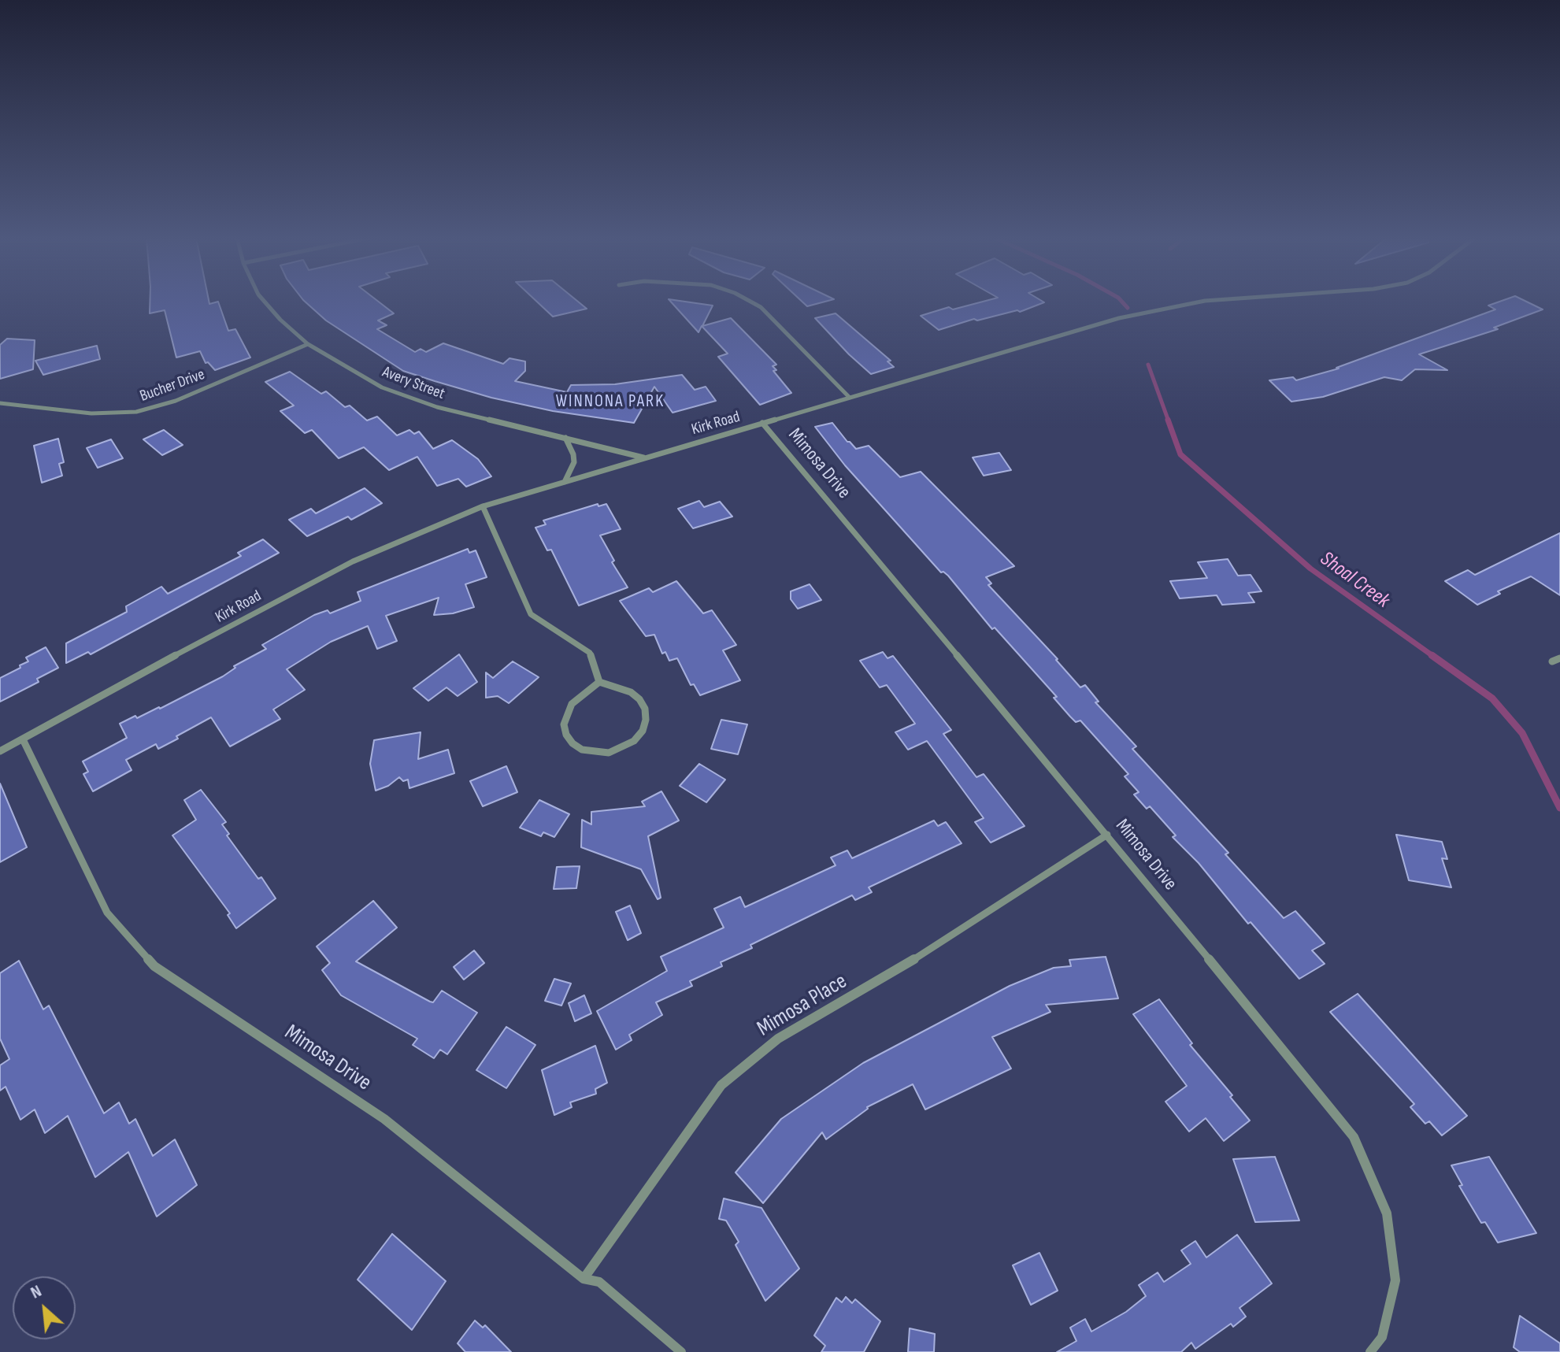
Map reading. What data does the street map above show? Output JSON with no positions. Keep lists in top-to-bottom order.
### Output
{
  "streets": {
    "street": [
      "Avery Street",
      "Bucher Drive",
      "Kirk Road",
      "Mimosa Drive",
      "Mimosa Place"
    ]
  },
  "crossings": [
    ["Avery Street", "Bucher Drive"],
    ["Avery Street", "Kirk Road"],
    ["Kirk Road", "Mimosa Drive"],
    ["Mimosa Drive", "Mimosa Place"]
  ],
  "districts": ["WINNONA PARK"],
  "water": ["Shoal Creek"],
  "north": "top left"
}
